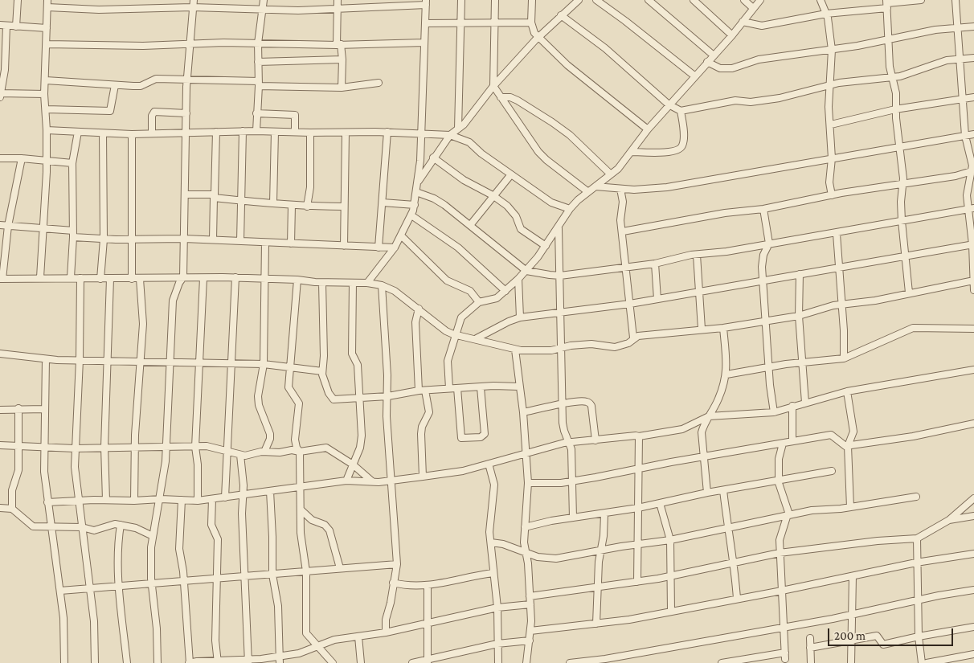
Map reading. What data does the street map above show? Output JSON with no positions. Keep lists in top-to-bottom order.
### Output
{
  "scale_bar": "200 m"
}
